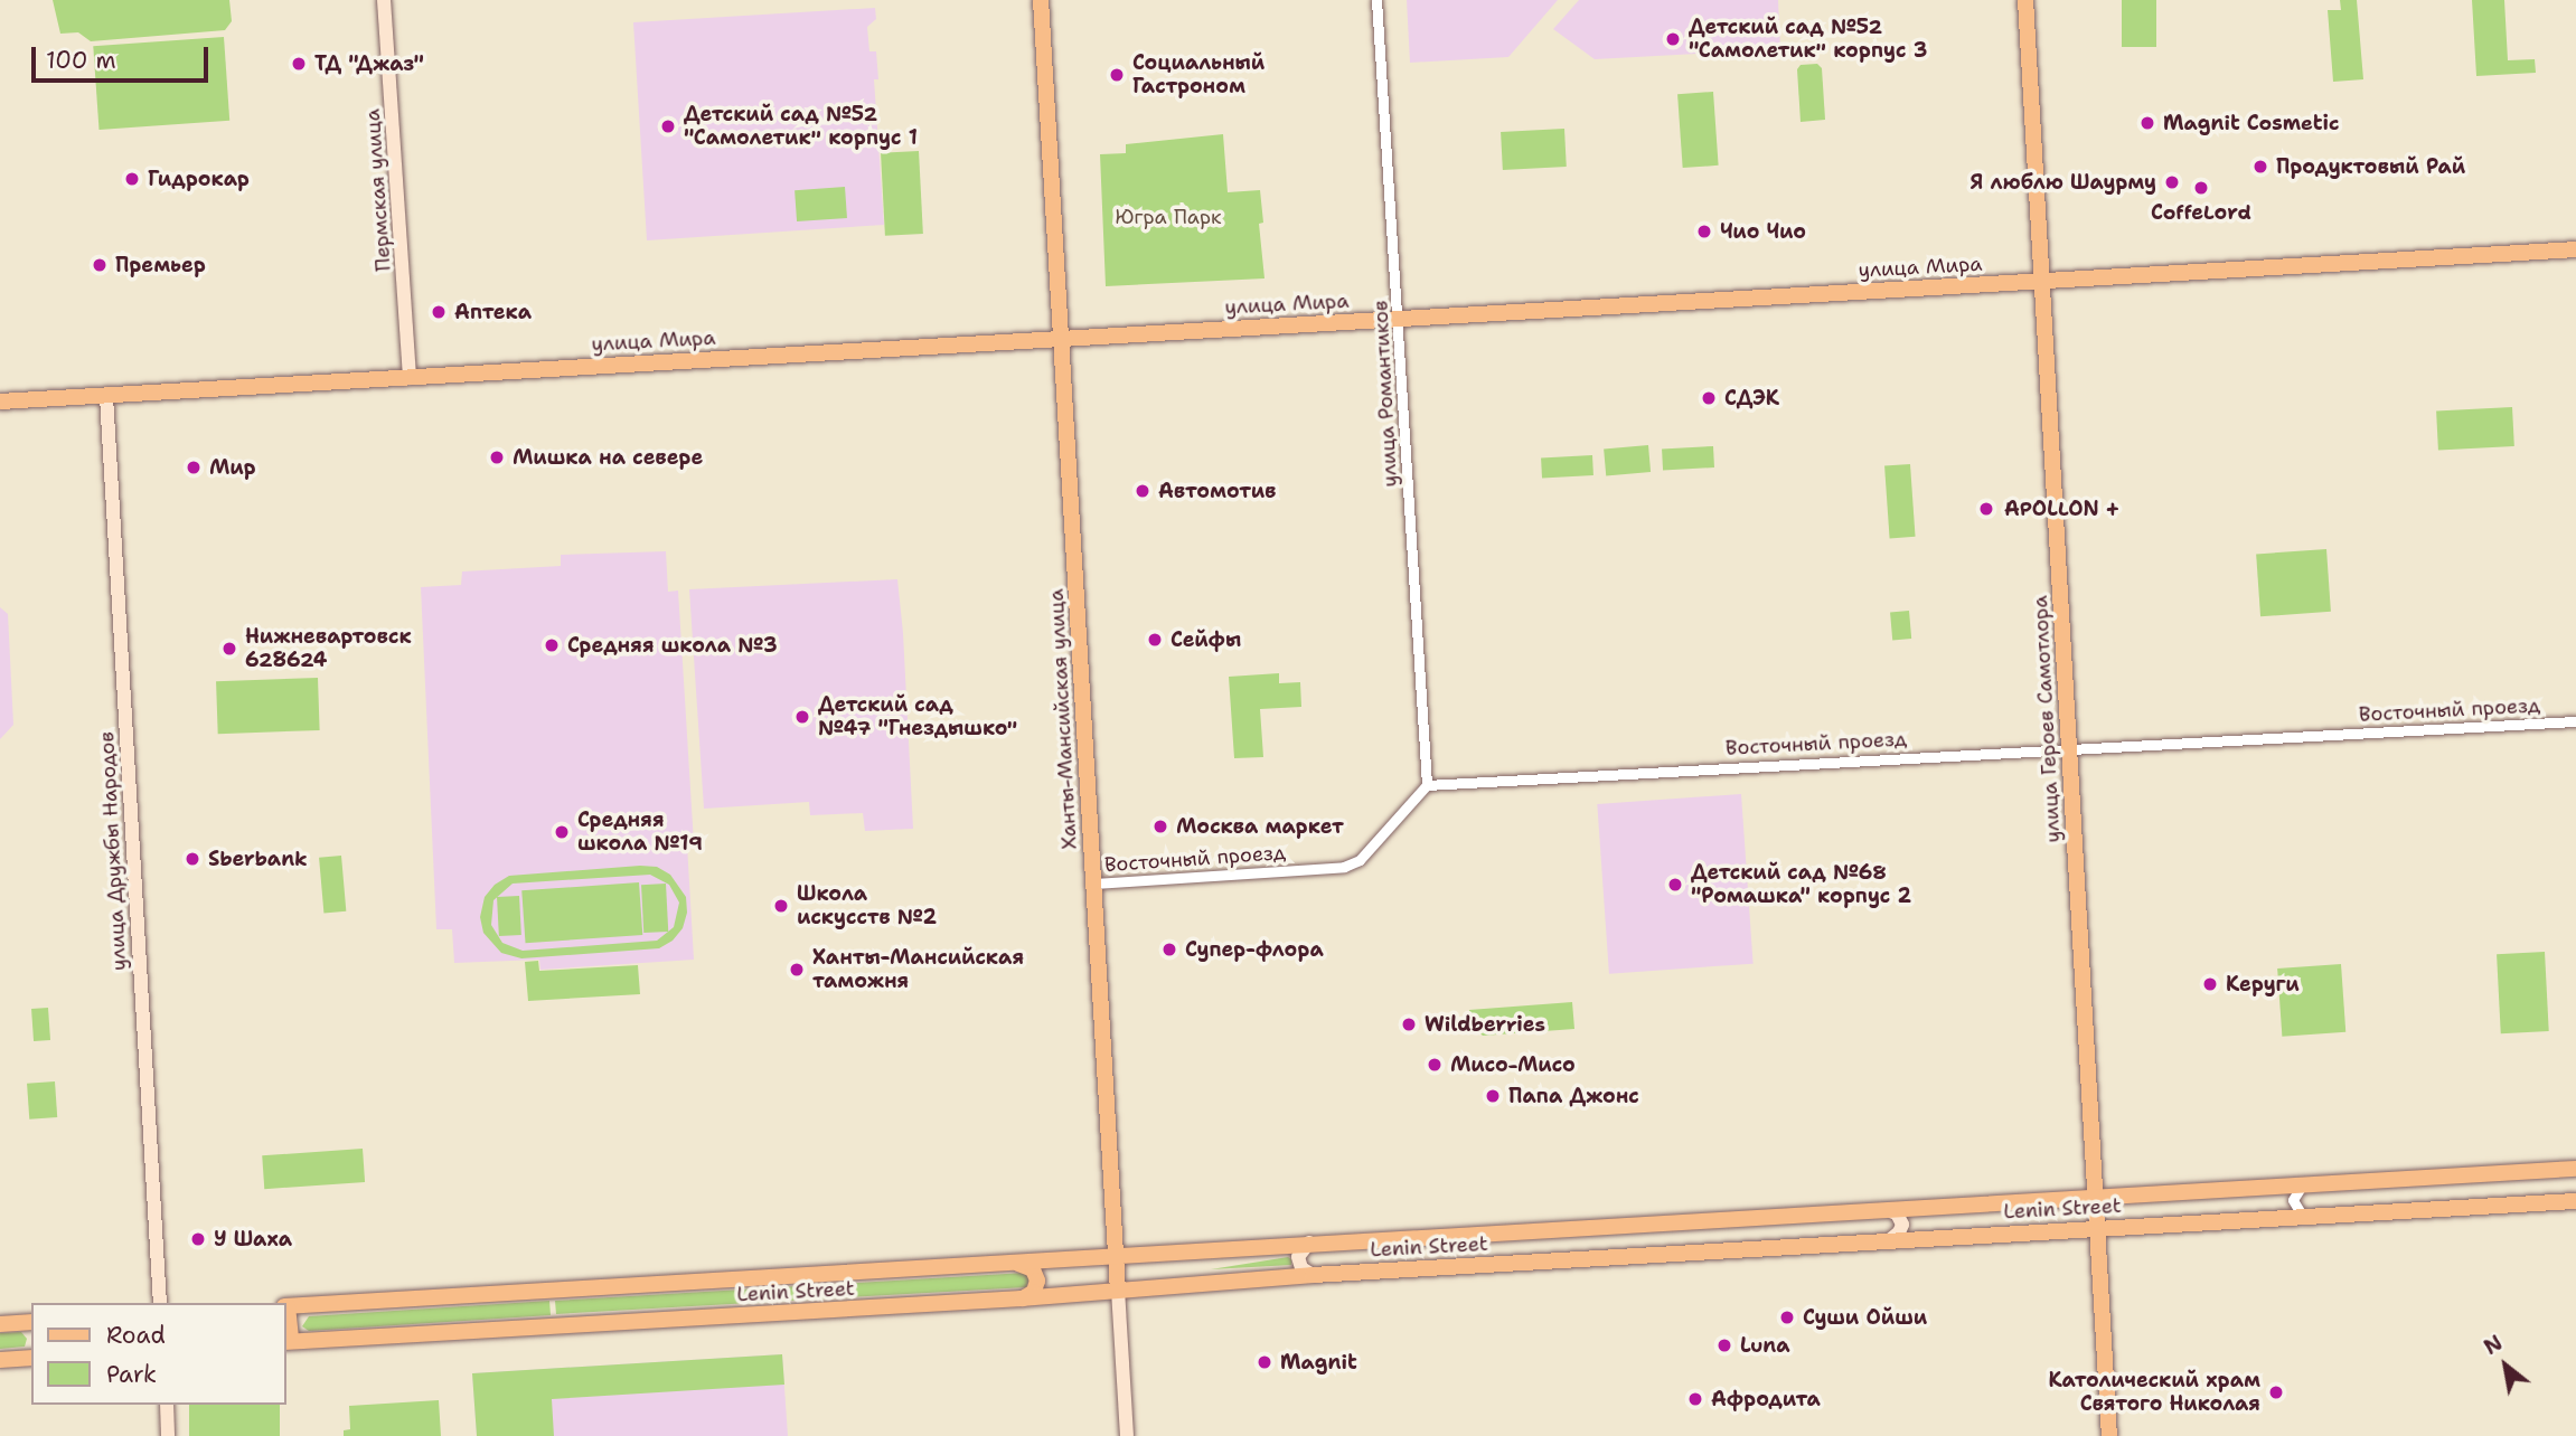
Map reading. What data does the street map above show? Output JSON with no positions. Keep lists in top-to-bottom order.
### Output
{
  "streets": {
    "main road": [
      "улица Мира",
      "Ханты-Мансийская улица",
      "улица Героев Самотлора",
      "Lenin Street"
    ],
    "street": [
      "Пермская улица",
      "улица Романтиков",
      "Восточный проезд",
      "улица Дружбы Народов"
    ]
  },
  "crossings": [
    ["Пермская улица", "улица Мира"],
    ["улица Мира", "улица Романтиков"],
    ["улица Мира", "Ханты-Мансийская улица"],
    ["улица Мира", "улица Героев Самотлора"],
    ["улица Мира", "улица Дружбы Народов"],
    ["улица Романтиков", "Восточный проезд"],
    ["Восточный проезд", "Ханты-Мансийская улица"],
    ["Восточный проезд", "улица Героев Самотлора"],
    ["Ханты-Мансийская улица", "Lenin Street"],
    ["улица Героев Самотлора", "Lenin Street"]
  ],
  "parks": ["Югра Парк"],
  "places": [
    "Детский сад №52 \"Самолетик\" корпус 3",
    "ТД \"Джаз\"",
    "Социальный Гастроном",
    "Magnit Cosmetic",
    "Детский сад №52 \"Самолетик\" корпус 1",
    "Продуктовый Рай",
    "Гидрокар",
    "Я люблю Шаурму",
    "CoffeLord",
    "Чио Чио",
    "Премьер",
    "Аптека",
    "СДЭК",
    "Мишка на севере",
    "Мир",
    "Автомотив",
    "APOLLON +",
    "Сейфы",
    "Средняя школа №3",
    "Нижневартовск 628624",
    "Детский сад №47 \"Гнездышко\"",
    "Москва маркет",
    "Средняя школа №19",
    "Sberbank",
    "Детский сад №68 \"Ромашка\" корпус 2",
    "Школа искусств №2",
    "Супер-флора",
    "Ханты-Мансийская таможня",
    "Керуги",
    "Wildberries",
    "Мисо-Мисо",
    "Папа Джонс",
    "У Шаха",
    "Суши Ойши",
    "Luna",
    "Magnit",
    "Католический храм Святого Николая",
    "Афродита"
  ],
  "legend": ["Road", "Park"],
  "scale_bar": "100 m",
  "north": "top left"
}
